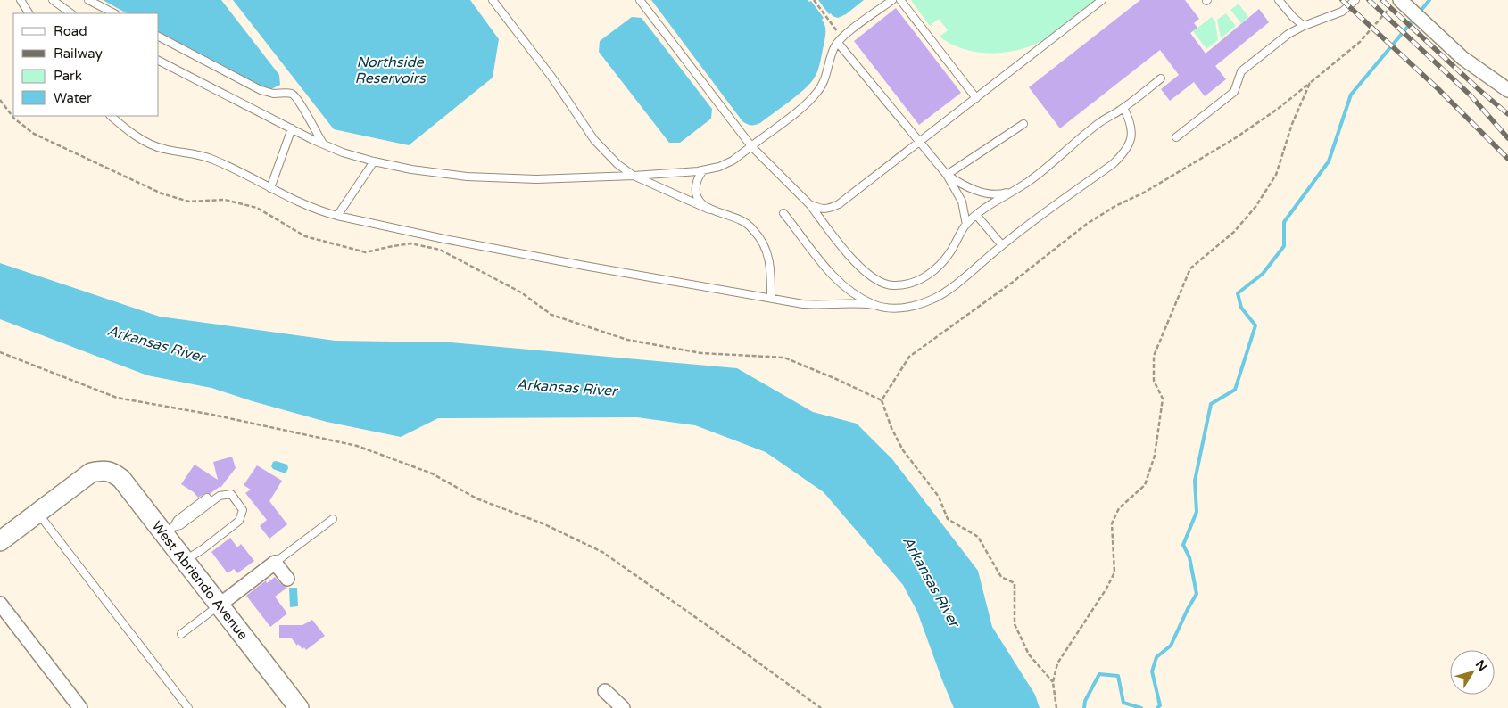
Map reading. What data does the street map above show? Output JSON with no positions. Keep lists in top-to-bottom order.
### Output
{
  "streets": {
    "street": ["West Abriendo Avenue"]
  },
  "water": ["Northside Reservoirs", "Arkansas River"],
  "legend": [
    "Road",
    "Railway",
    "Park",
    "Water"
  ],
  "north": "top right"
}
